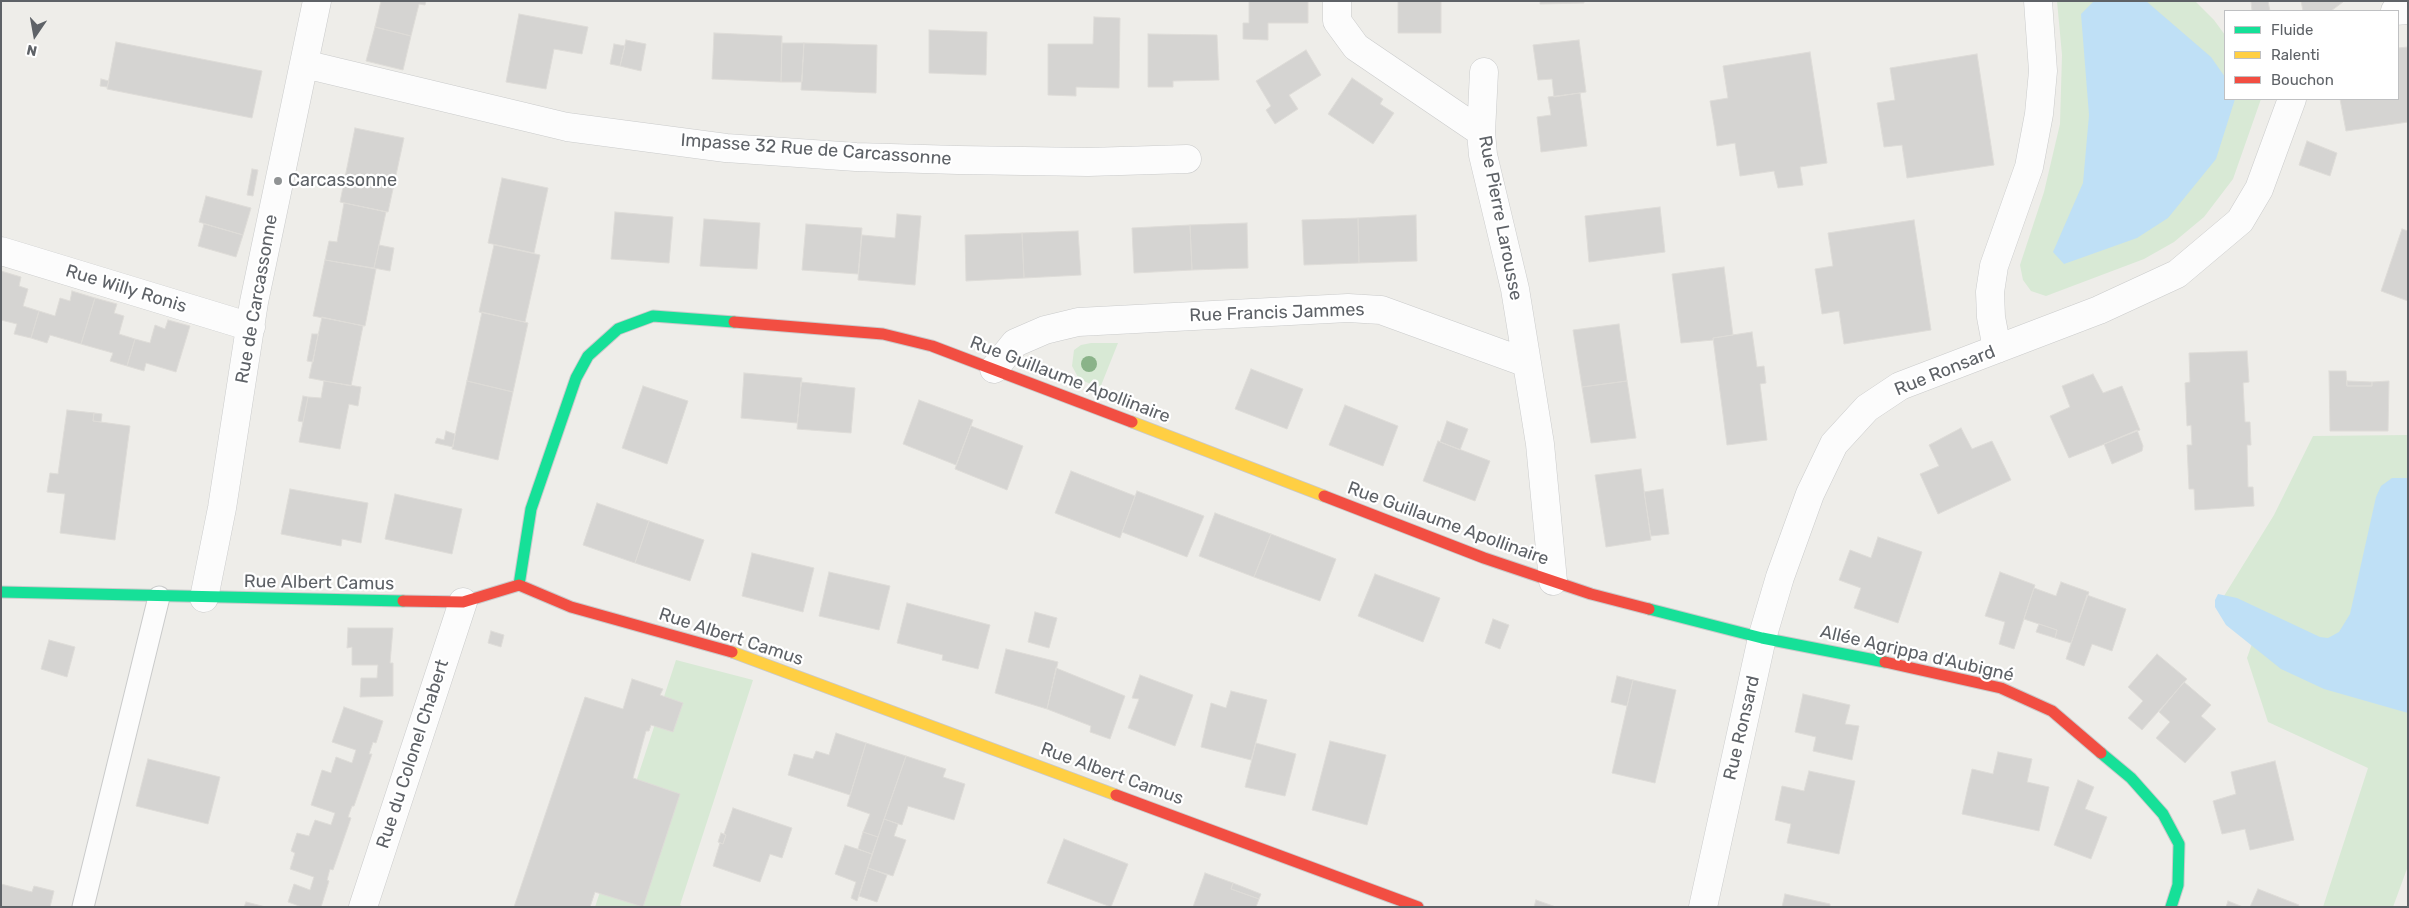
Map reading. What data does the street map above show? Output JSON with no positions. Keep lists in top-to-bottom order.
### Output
{
  "streets": {
    "street": [
      "Impasse 32 Rue de Carcassonne",
      "Rue Pierre Larousse",
      "Rue Willy Ronis",
      "Rue de Carcassonne",
      "Rue Francis Jammes",
      "Rue Ronsard",
      "Rue Guillaume Apollinaire",
      "Rue Albert Camus",
      "Allée Agrippa d'Aubigné",
      "Rue du Colonel Chabert"
    ]
  },
  "crossings": [
    ["Impasse 32 Rue de Carcassonne", "Rue de Carcassonne"],
    ["Rue Pierre Larousse", "Rue Francis Jammes"],
    ["Rue Willy Ronis", "Rue de Carcassonne"],
    ["Rue de Carcassonne", "Rue Albert Camus"],
    ["Rue Francis Jammes", "Rue Guillaume Apollinaire"],
    ["Rue Ronsard", "Rue Guillaume Apollinaire"],
    ["Rue Ronsard", "Allée Agrippa d'Aubigné"],
    ["Rue Guillaume Apollinaire", "Rue Albert Camus"],
    ["Rue Guillaume Apollinaire", "Allée Agrippa d'Aubigné"],
    ["Rue Albert Camus", "Rue du Colonel Chabert"]
  ],
  "places": ["Carcassonne"],
  "legend": ["Fluide", "Ralenti", "Bouchon"],
  "north": "bottom"
}
